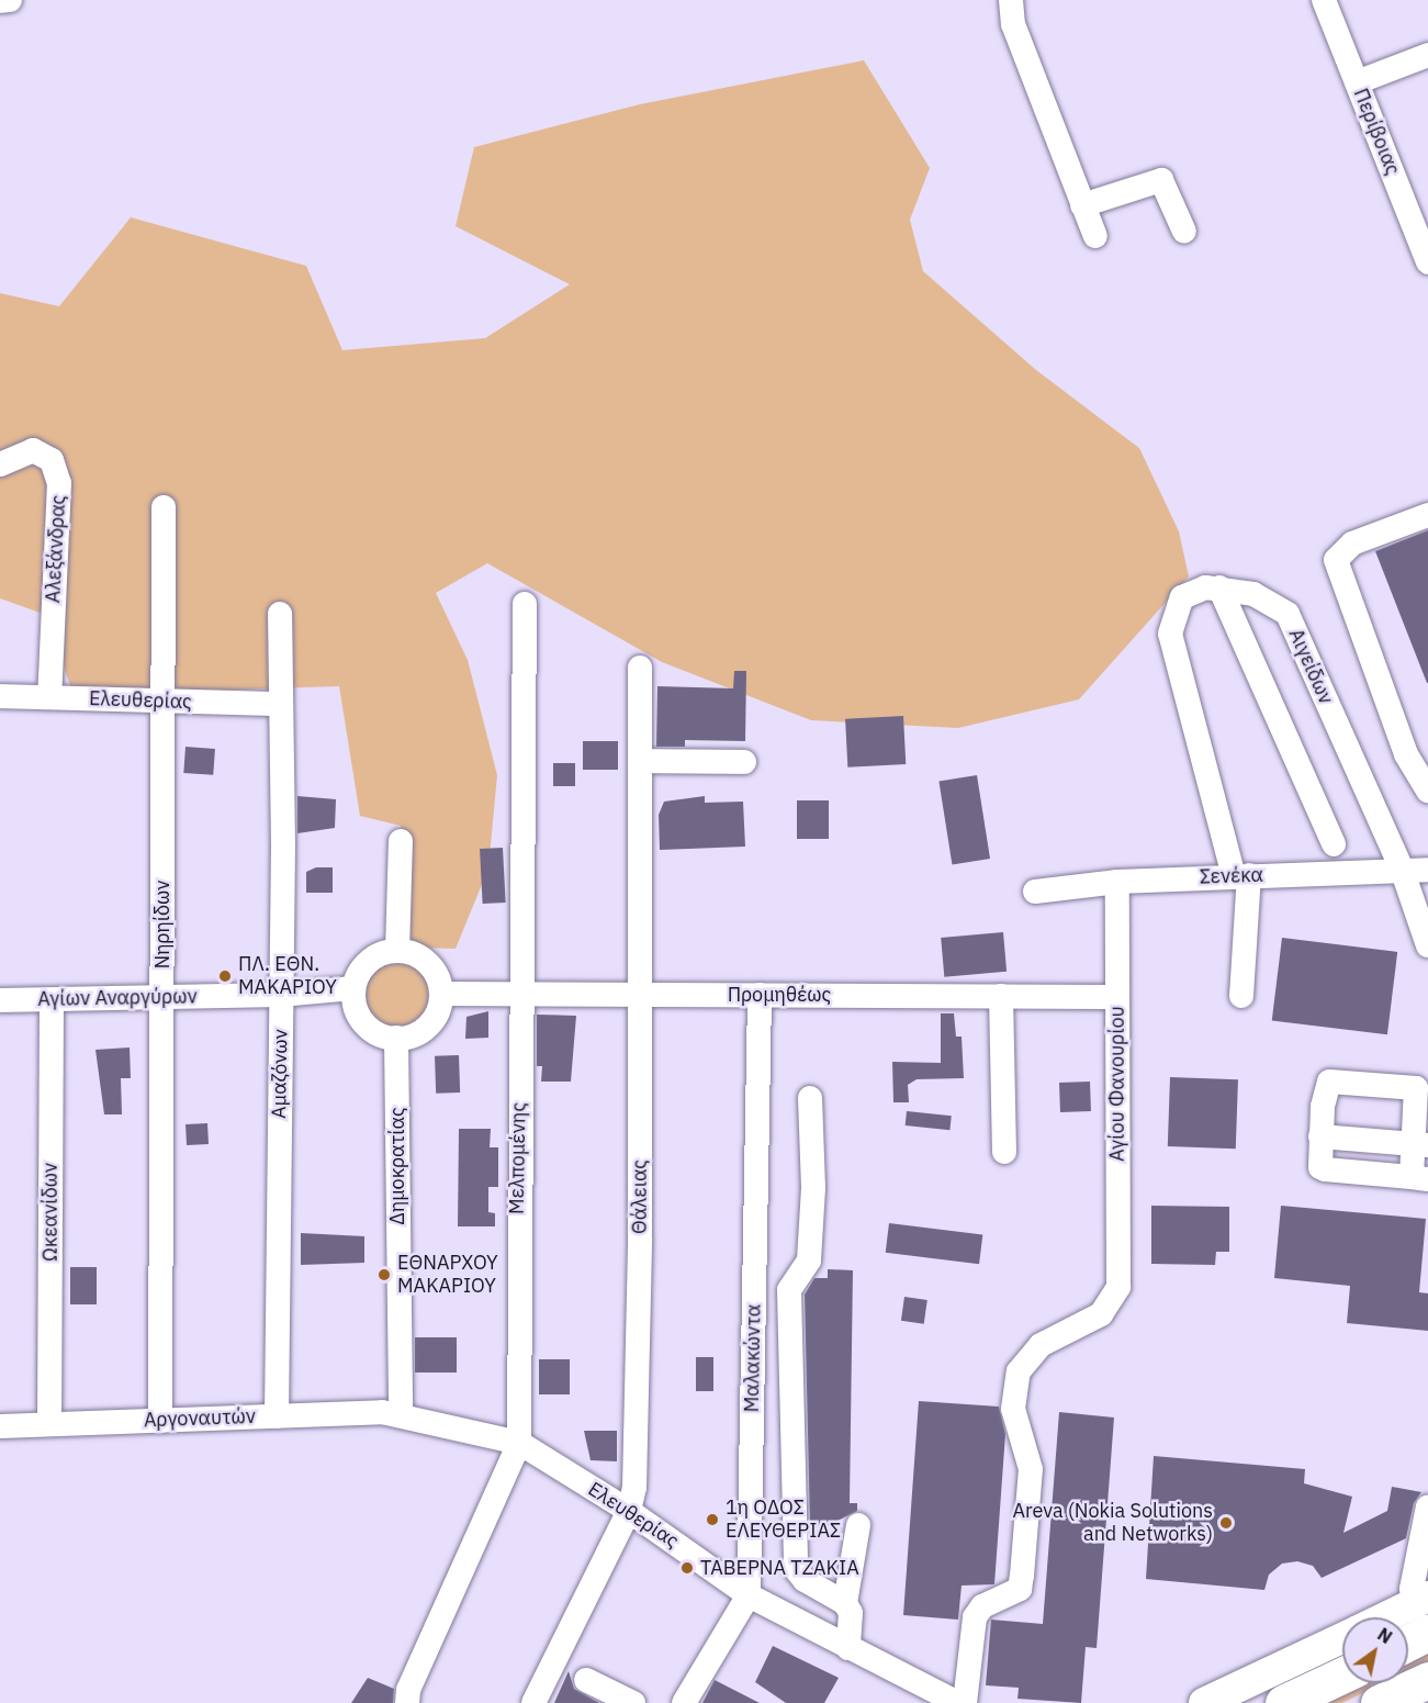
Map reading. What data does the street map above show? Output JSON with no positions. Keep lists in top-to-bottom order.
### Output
{
  "streets": {
    "street": [
      "Περίβοιας",
      "Αλεξάνδρας",
      "Αιγείδων",
      "Ελευθερίας",
      "Σενέκα",
      "Νηρηίδων",
      "Προμηθέως",
      "Αγίων Αναργύρων",
      "Αμαζόνων",
      "Αγίου Φανουρίου",
      "Μελπομένης",
      "Δημοκρατίας",
      "Θάλειας",
      "Ωκεανίδων",
      "Μαλακώντα",
      "Αργοναυτών"
    ]
  },
  "crossings": [
    ["Αλεξάνδρας", "Ελευθερίας"],
    ["Αιγείδων", "Σενέκα"],
    ["Ελευθερίας", "Νηρηίδων"],
    ["Ελευθερίας", "Αμαζόνων"],
    ["Ελευθερίας", "Μελπομένης"],
    ["Ελευθερίας", "Δημοκρατίας"],
    ["Ελευθερίας", "Θάλειας"],
    ["Ελευθερίας", "Μαλακώντα"],
    ["Ελευθερίας", "Αργοναυτών"],
    ["Σενέκα", "Αγίου Φανουρίου"],
    ["Νηρηίδων", "Αγίων Αναργύρων"],
    ["Νηρηίδων", "Αργοναυτών"],
    ["Προμηθέως", "Αγίων Αναργύρων"],
    ["Προμηθέως", "Αγίου Φανουρίου"],
    ["Προμηθέως", "Μελπομένης"],
    ["Προμηθέως", "Δημοκρατίας"],
    ["Προμηθέως", "Θάλειας"],
    ["Προμηθέως", "Μαλακώντα"],
    ["Αγίων Αναργύρων", "Αμαζόνων"],
    ["Αγίων Αναργύρων", "Δημοκρατίας"],
    ["Αγίων Αναργύρων", "Ωκεανίδων"],
    ["Αμαζόνων", "Αργοναυτών"],
    ["Δημοκρατίας", "Αργοναυτών"],
    ["Ωκεανίδων", "Αργοναυτών"]
  ],
  "places": [
    "ΠΛ. ΕΘΝ. ΜΑΚΑΡΙΟΥ",
    "ΕΘΝΑΡΧΟΥ ΜΑΚΑΡΙΟΥ",
    "1η ΟΔΟΣ ΕΛΕΥΘΕΡΙΑΣ",
    "Areva (Nokia Solutions and Networks)",
    "ΤΑΒΕΡΝΑ ΤΖΑΚΙΑ"
  ],
  "north": "top right"
}
